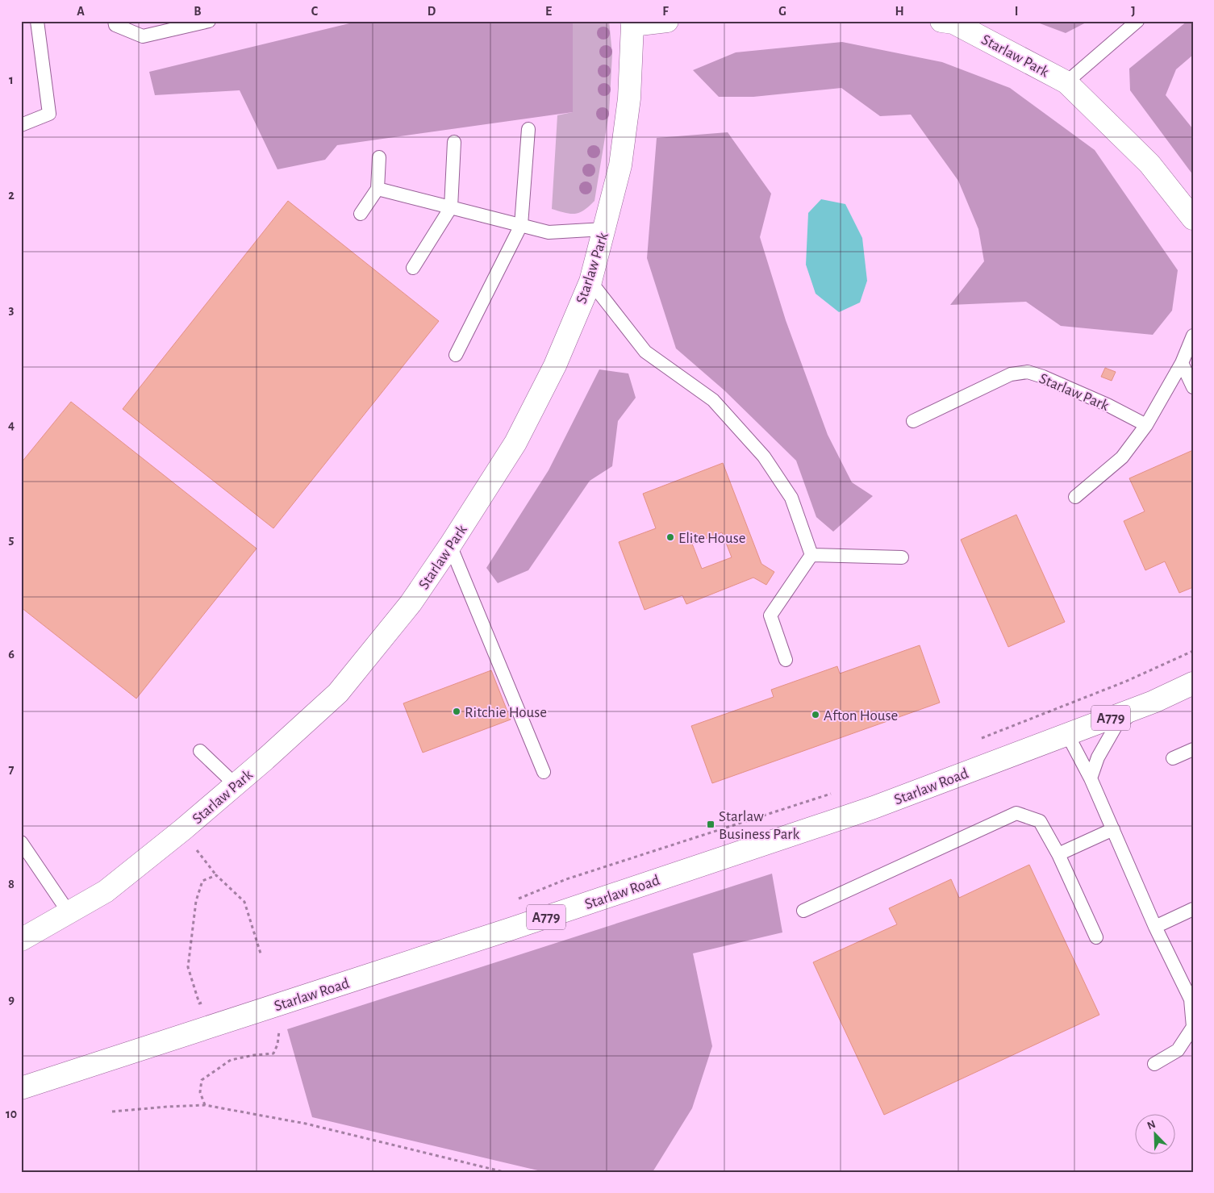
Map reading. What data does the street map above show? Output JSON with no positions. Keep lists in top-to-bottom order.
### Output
{
  "streets": {
    "street": ["Starlaw Park", "A779", "Starlaw Road"]
  },
  "places": {
    "other": ["Elite House", "Ritchie House", "Afton House"],
    "transit": ["Starlaw Business Park"]
  },
  "north": "top left",
  "grid": {
    "columns": [
      "A",
      "B",
      "C",
      "D",
      "E",
      "F",
      "G",
      "H",
      "I",
      "J"
    ],
    "rows": [
      "1",
      "2",
      "3",
      "4",
      "5",
      "6",
      "7",
      "8",
      "9",
      "10"
    ]
  }
}
